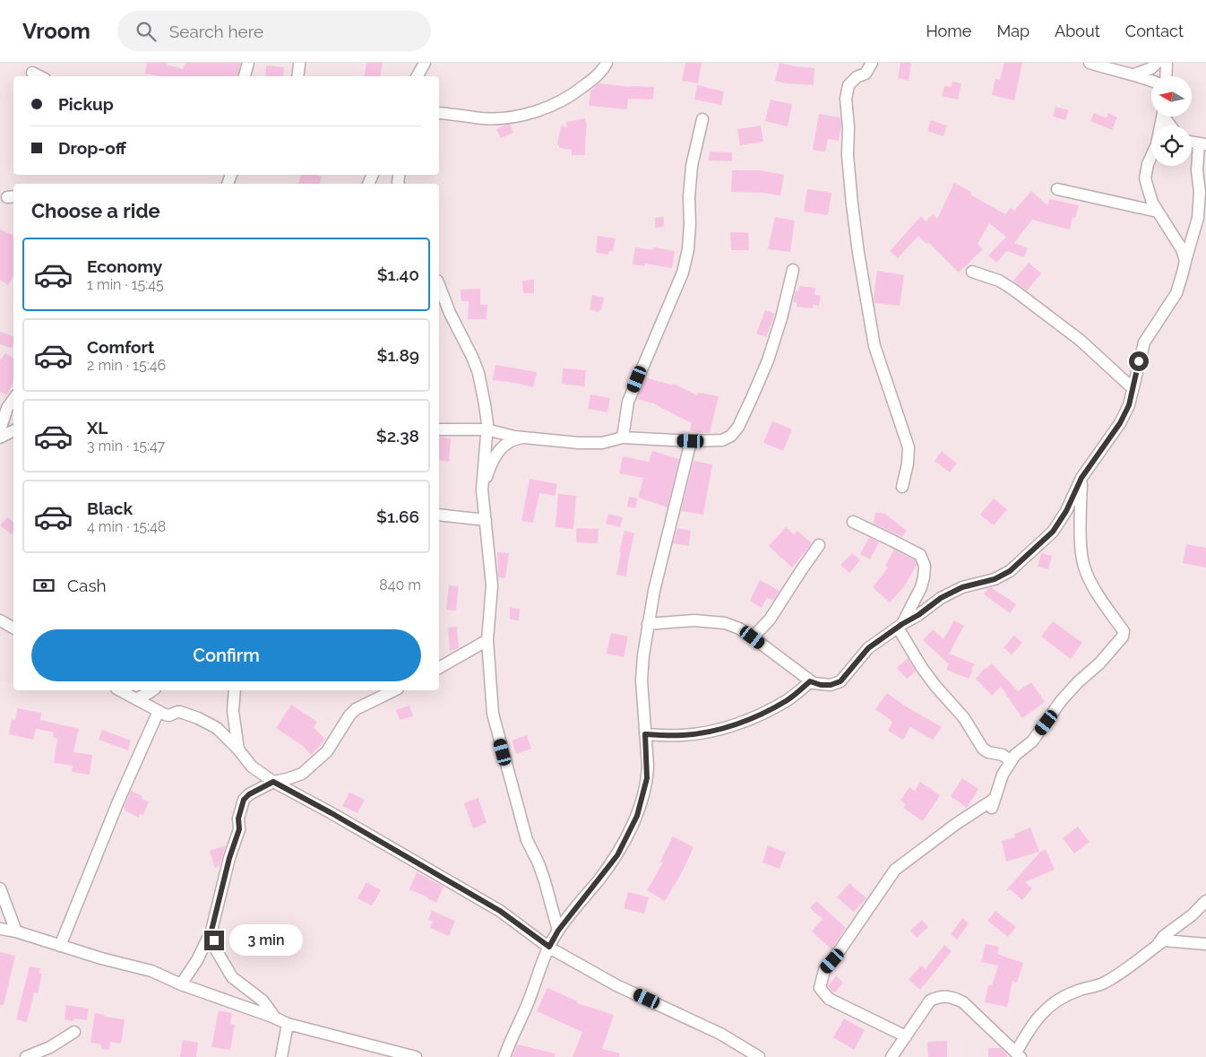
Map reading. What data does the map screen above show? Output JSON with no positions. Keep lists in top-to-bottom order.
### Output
{
  "north": "left",
  "page": {
    "header": "Vroom",
    "search": "Search here",
    "nav": [
      "Home",
      "Map",
      "About",
      "Contact"
    ],
    "banner": ["Pickup", "Drop-off"],
    "heading": "Choose a ride",
    "list": [
      {
        "name": "Economy",
        "note": "1 min · 15:45",
        "value": "$1.40"
      },
      {
        "name": "Comfort",
        "note": "2 min · 15:46",
        "value": "$1.89"
      },
      {
        "name": "XL",
        "note": "3 min · 15:47",
        "value": "$2.38"
      },
      {
        "name": "Black",
        "note": "4 min · 15:48",
        "value": "$1.66"
      }
    ],
    "pay": ["Cash", "840 m"],
    "buttons": "Confirm",
    "bubble": "3 min"
  }
}
